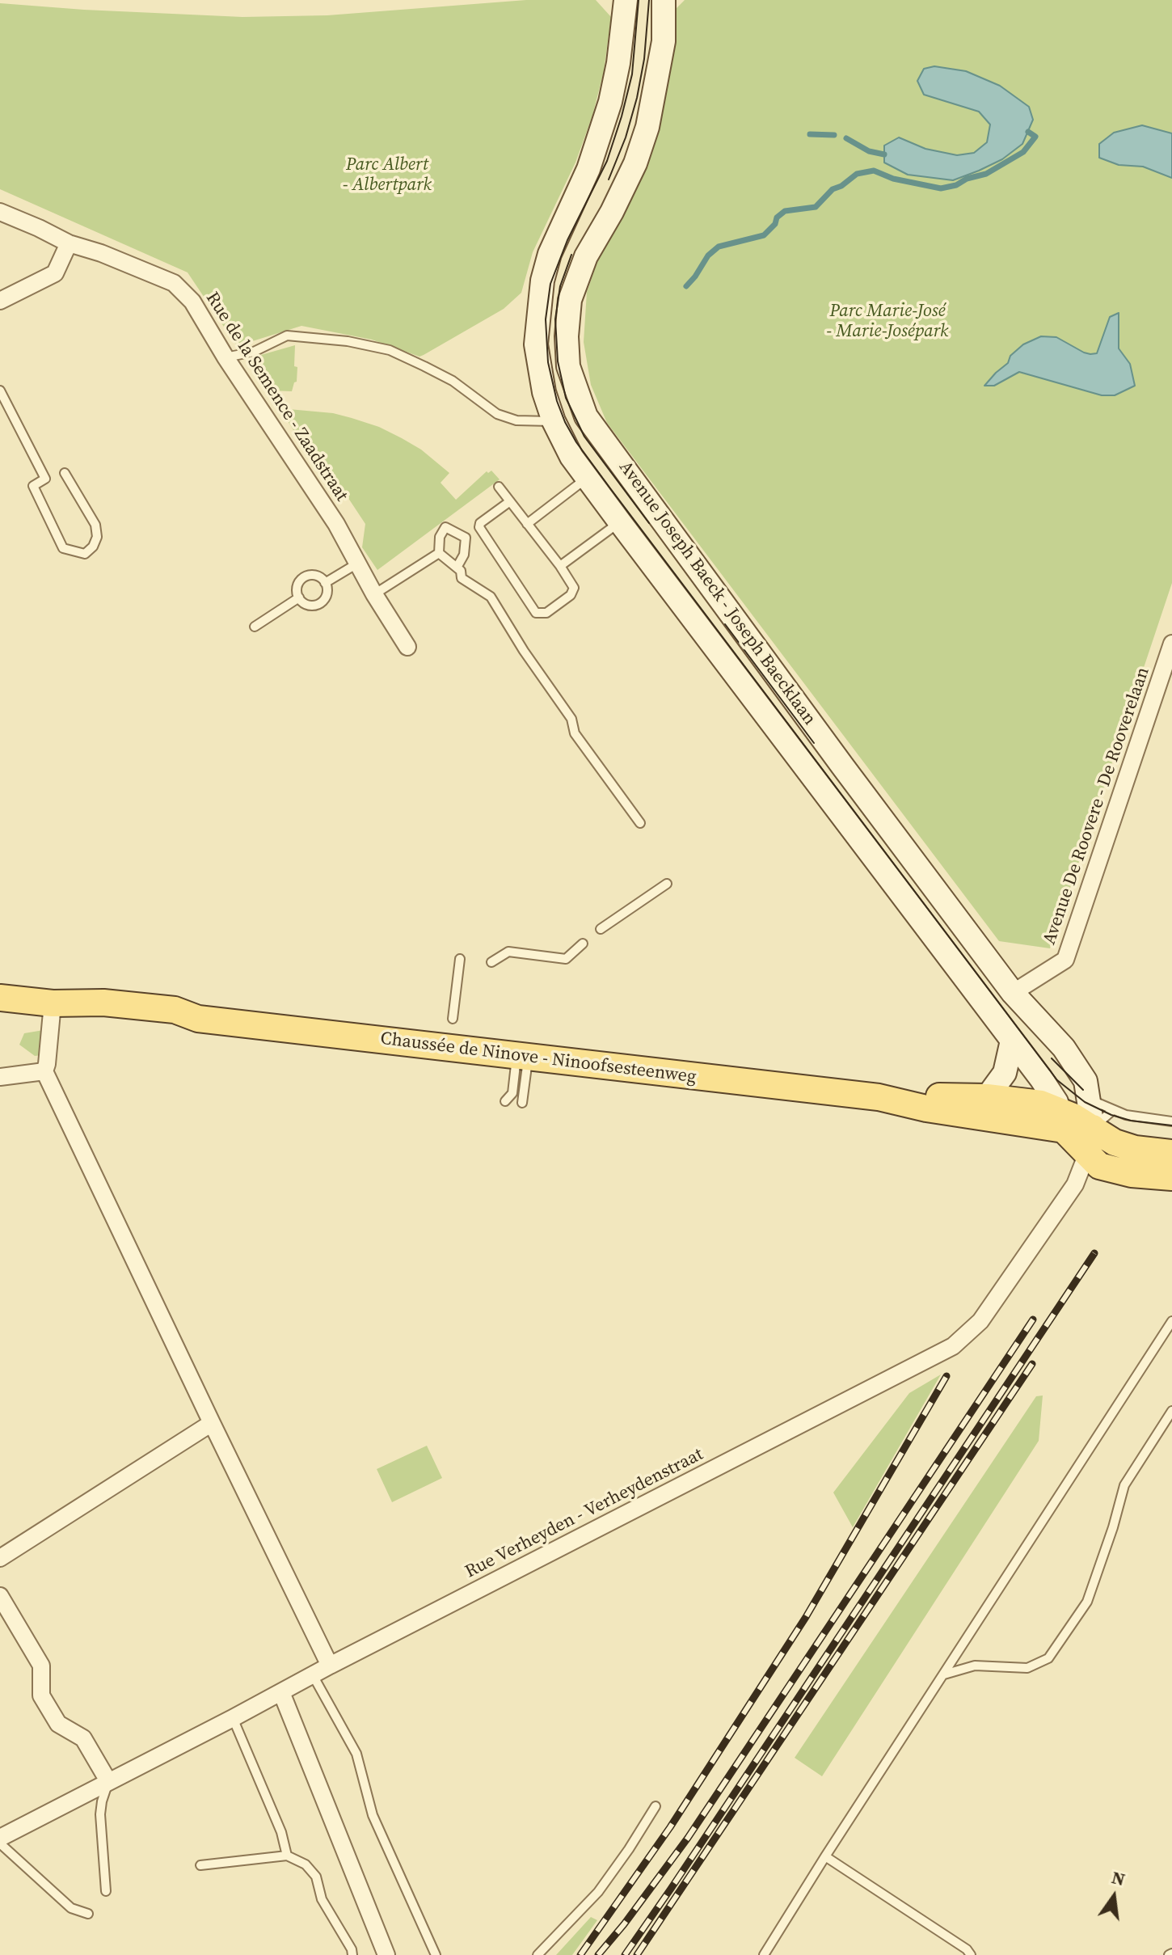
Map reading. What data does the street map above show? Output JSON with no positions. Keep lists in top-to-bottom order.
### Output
{
  "streets": {
    "main road": ["Chaussée de Ninove - Ninoofsesteenweg"],
    "street": [
      "Rue de la Semence - Zaadstraat",
      "Avenue Joseph Baeck - Joseph Baecklaan",
      "Avenue De Roovere - De Rooverelaan",
      "Rue Verheyden - Verheydenstraat"
    ]
  },
  "crossings": [
    ["Avenue Joseph Baeck - Joseph Baecklaan", "Avenue De Roovere - De Rooverelaan"],
    ["Avenue Joseph Baeck - Joseph Baecklaan", "Chaussée de Ninove - Ninoofsesteenweg"],
    ["Avenue Joseph Baeck - Joseph Baecklaan", "Rue Verheyden - Verheydenstraat"],
    ["Chaussée de Ninove - Ninoofsesteenweg", "Rue Verheyden - Verheydenstraat"]
  ],
  "parks": ["Parc Albert - Albertpark", "Parc Marie-José - Marie-Josépark"],
  "north": "top"
}
